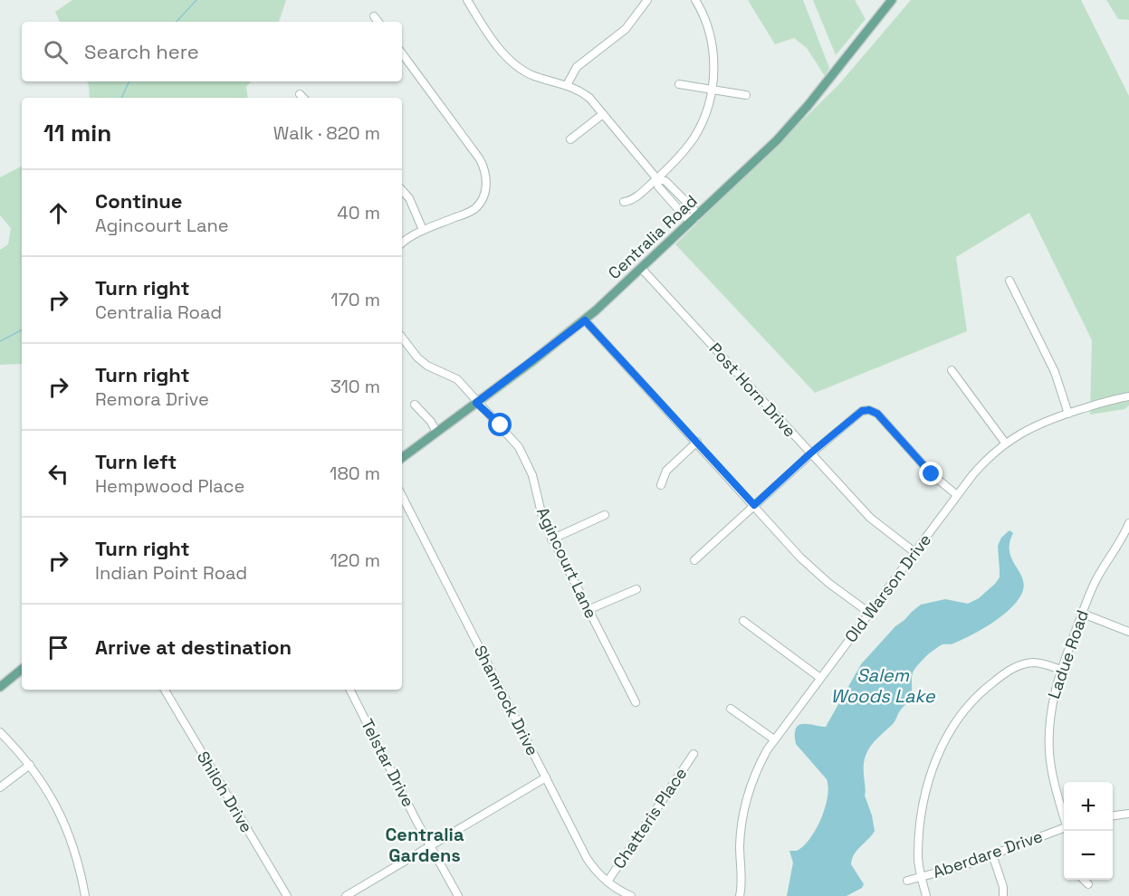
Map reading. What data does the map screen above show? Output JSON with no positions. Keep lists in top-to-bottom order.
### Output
{
  "streets": {
    "main road": ["Centralia Road"],
    "street": [
      "Post Horn Drive",
      "Agincourt Lane",
      "Old Warson Drive",
      "Ladue Road",
      "Shamrock Drive",
      "Telstar Drive",
      "Shiloh Drive",
      "Chatteris Place",
      "Aberdare Drive"
    ]
  },
  "crossings": [
    ["Centralia Road", "Post Horn Drive"],
    ["Centralia Road", "Agincourt Lane"],
    ["Post Horn Drive", "Old Warson Drive"],
    ["Shamrock Drive", "Chatteris Place"]
  ],
  "districts": ["Centralia Gardens"],
  "water": ["Salem Woods Lake"],
  "page": {
    "search": "Search here",
    "heading": ["11 min", "Walk · 820 m"],
    "list": [
      ["Continue", "Agincourt Lane", "40 m"],
      ["Turn right", "Centralia Road", "170 m"],
      ["Turn right", "Remora Drive", "310 m"],
      ["Turn left", "Hempwood Place", "180 m"],
      ["Turn right", "Indian Point Road", "120 m"],
      "Arrive at destination"
    ],
    "map_buttons": ["+", "−"]
  }
}
